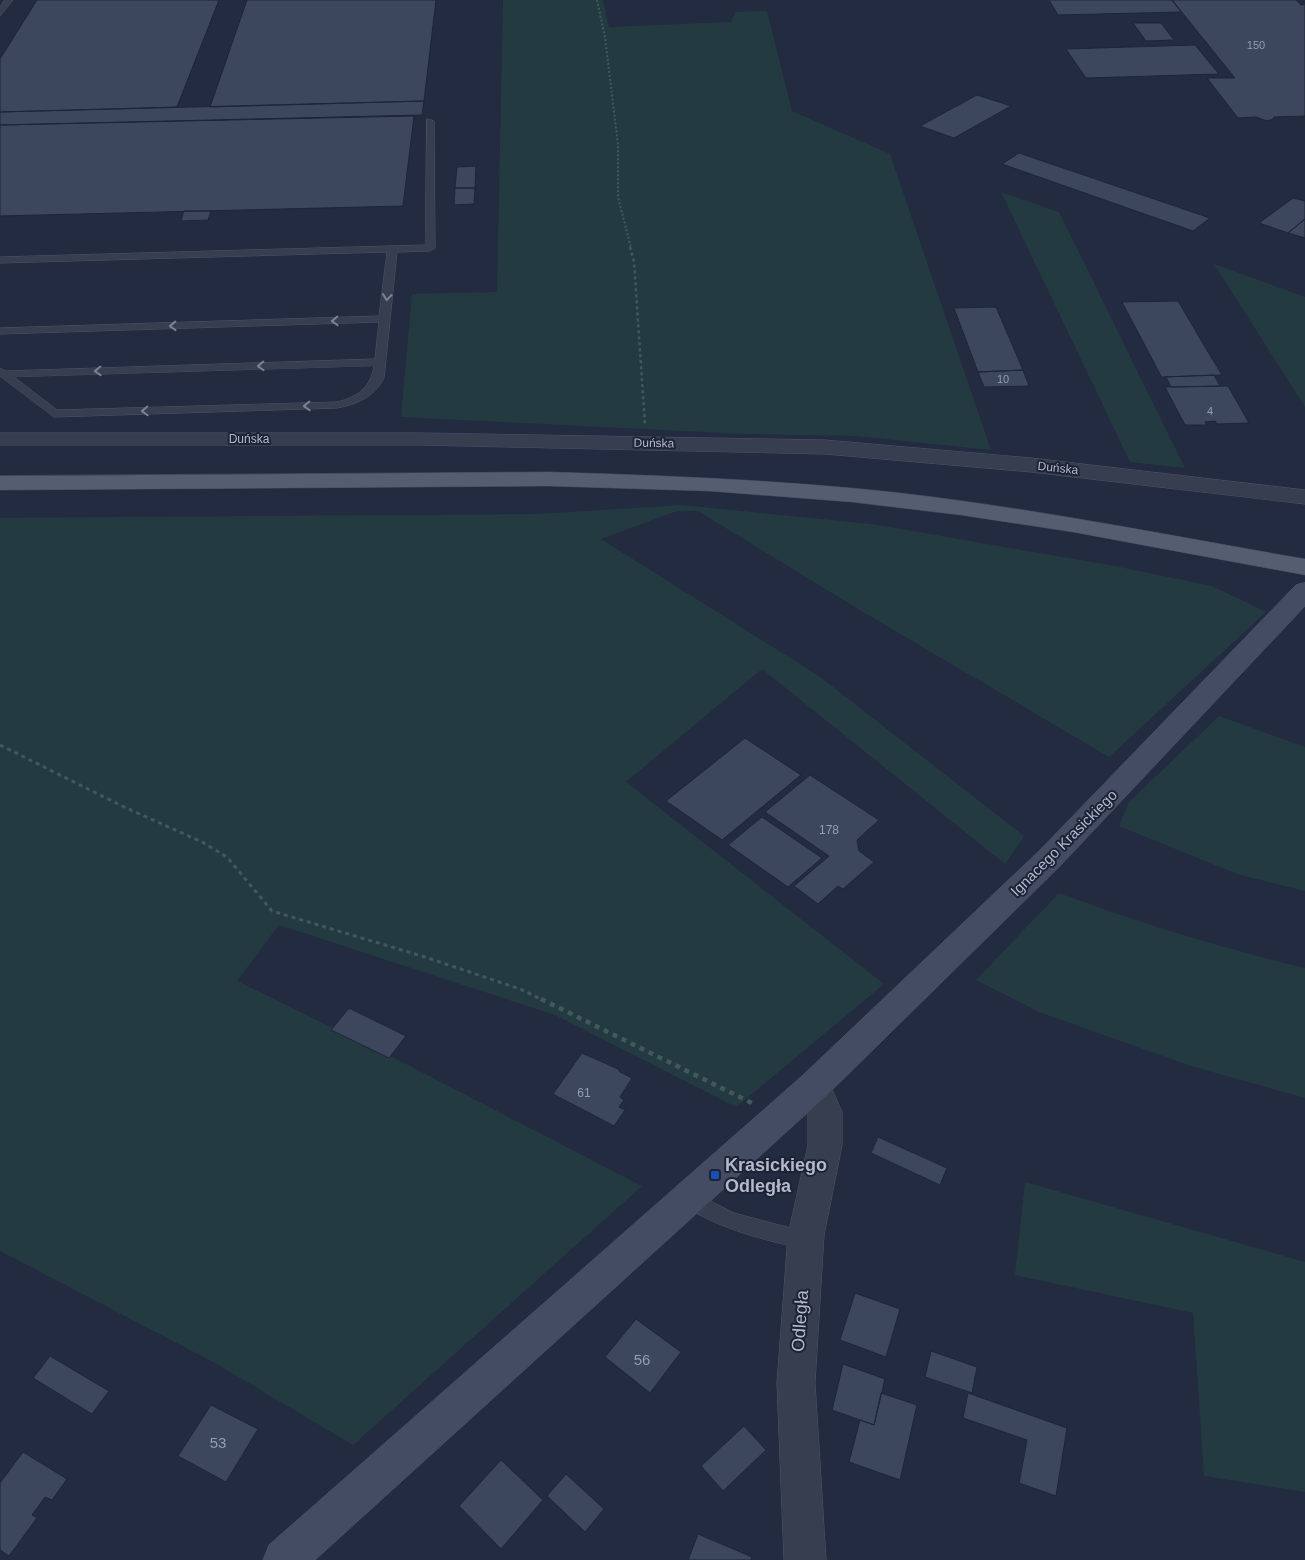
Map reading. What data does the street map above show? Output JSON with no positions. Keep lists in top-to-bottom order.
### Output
{
  "streets": {
    "street": ["Duńska", "Ignacego Krasickiego", "Odległa"]
  },
  "crossings": [
    ["Ignacego Krasickiego", "Odległa"]
  ],
  "places": {
    "transit": ["Krasickiego Odległa"]
  },
  "house_numbers": [
    "150",
    "10",
    "4",
    "178",
    "61",
    "56",
    "53"
  ]
}
